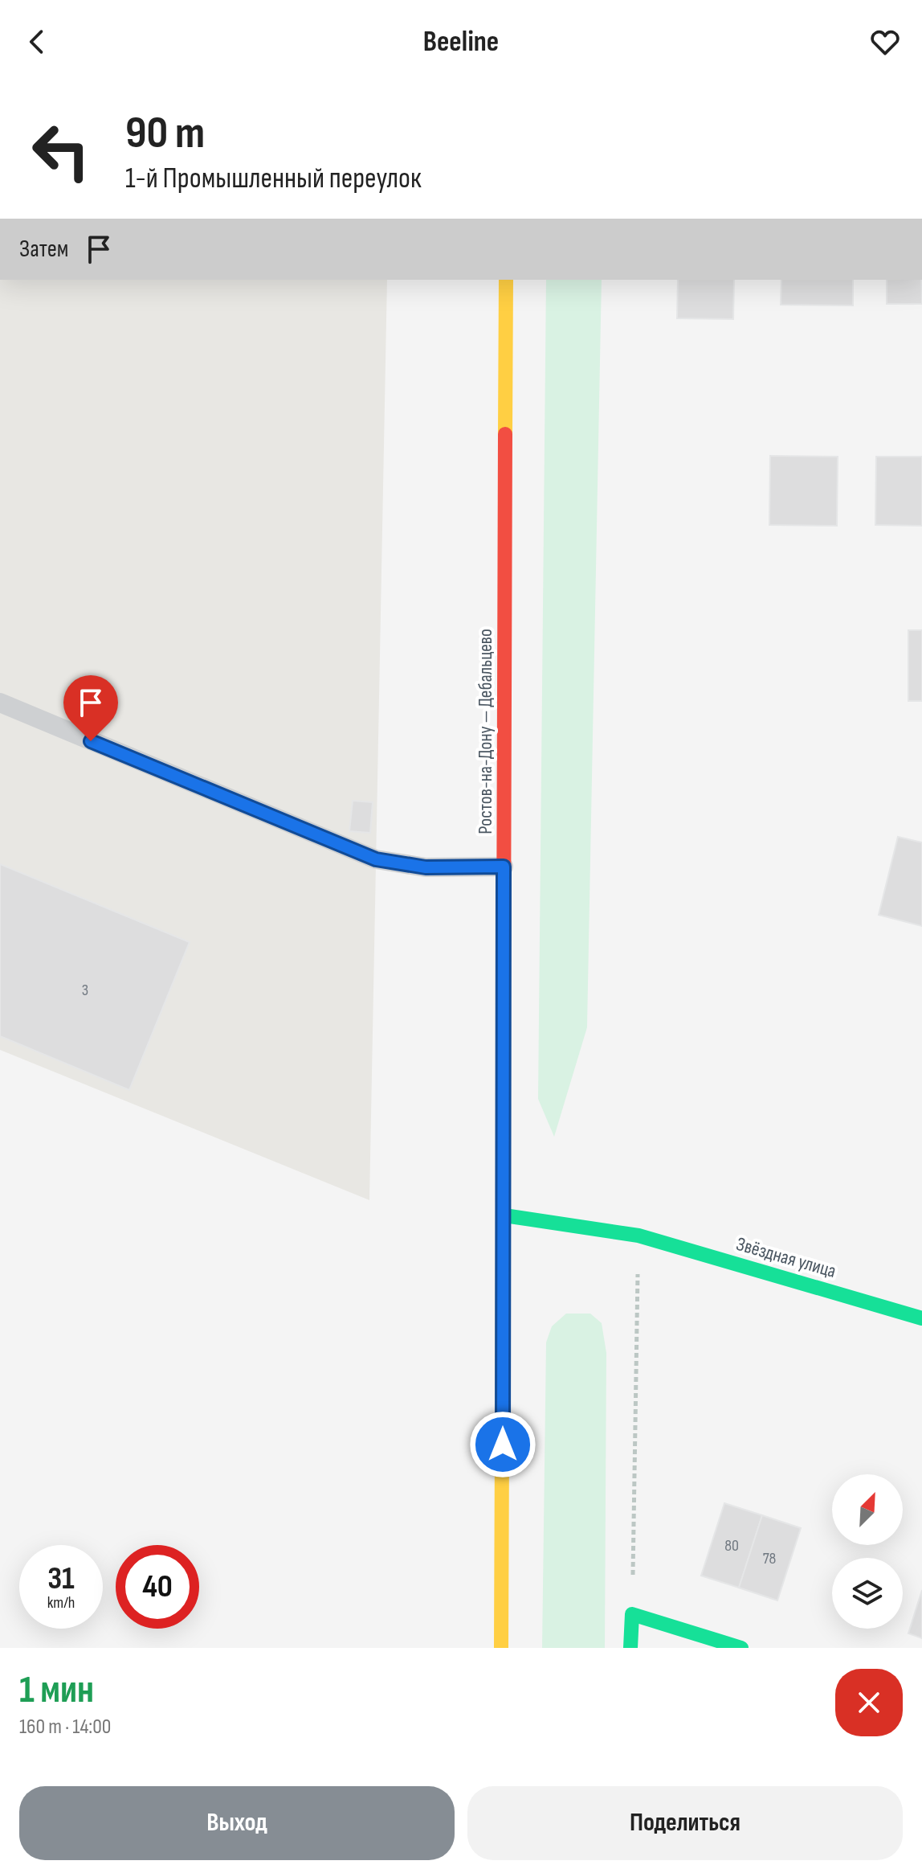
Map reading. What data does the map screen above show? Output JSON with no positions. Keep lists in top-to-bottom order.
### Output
{
  "streets": {
    "street": ["Ростов-на-Дону — Дебальцево", "Звёздная улица"]
  },
  "crossings": [
    ["Ростов-на-Дону — Дебальцево", "Звёздная улица"]
  ],
  "house_numbers": ["3", "80", "78"],
  "north": "top right",
  "page": {
    "header": "Beeline",
    "turn": ["90 m", "1-й Промышленный переулок"],
    "then": "Затем",
    "speed": "31 km/h",
    "limit": "40",
    "heading": ["1 мин", "160 m · 14:00"],
    "buttons": ["Выход", "Поделиться"]
  }
}
